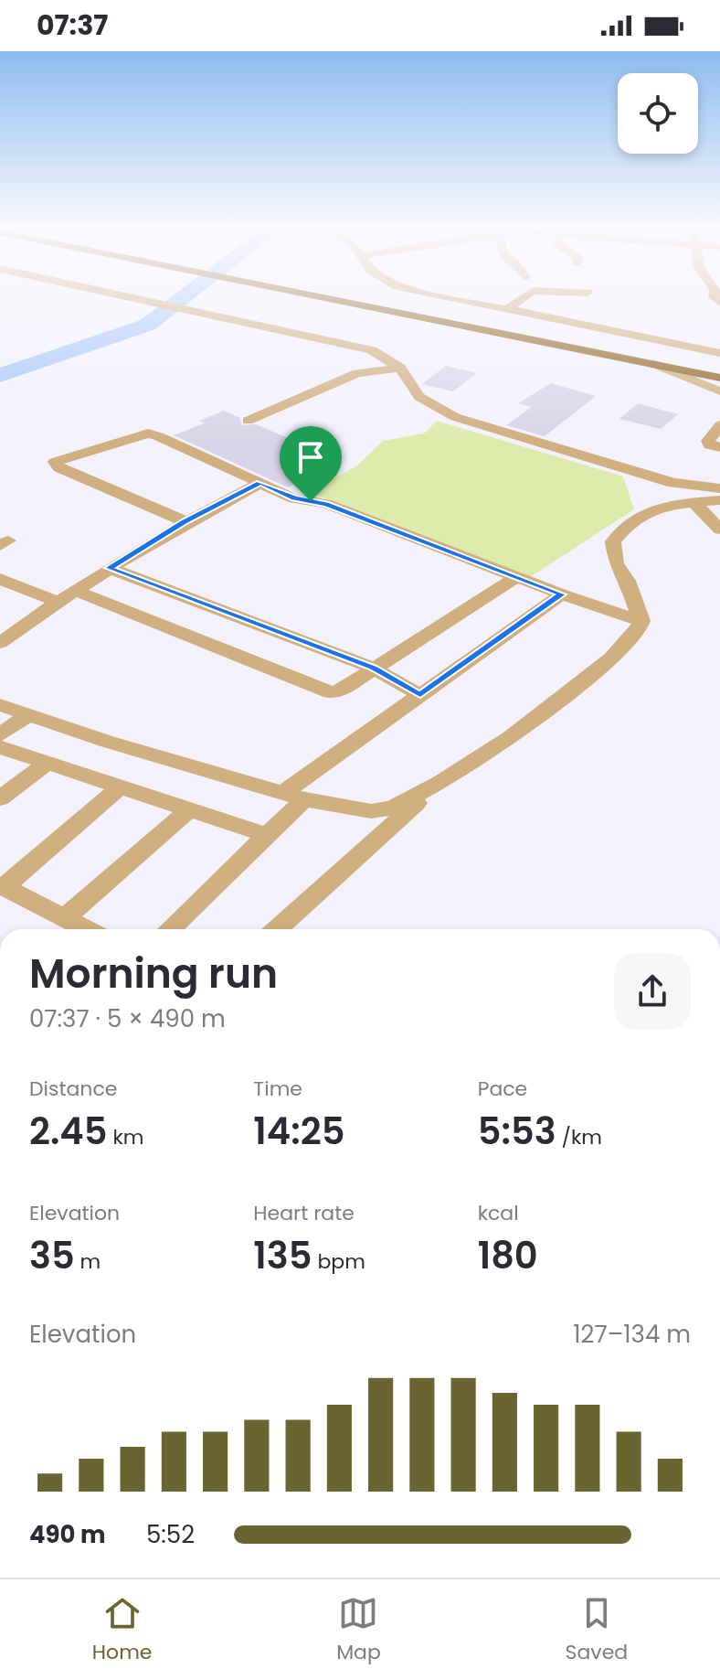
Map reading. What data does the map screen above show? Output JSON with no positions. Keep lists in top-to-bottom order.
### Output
{
  "page": {
    "status": "07:37",
    "heading": ["Morning run", "07:37 · 5 × 490 m"],
    "stats": [
      ["Distance", "2.45 km"],
      ["Time", "14:25"],
      ["Pace", "5:53 /km"],
      ["Elevation", "35 m"],
      ["Heart rate", "135 bpm"],
      ["kcal", "180"]
    ],
    "chart": ["Elevation", "127–134 m"],
    "list": [
      {
        "name": "490 m",
        "note": "5:52"
      }
    ],
    "tabs": ["Home", "Map", "Saved"]
  }
}
